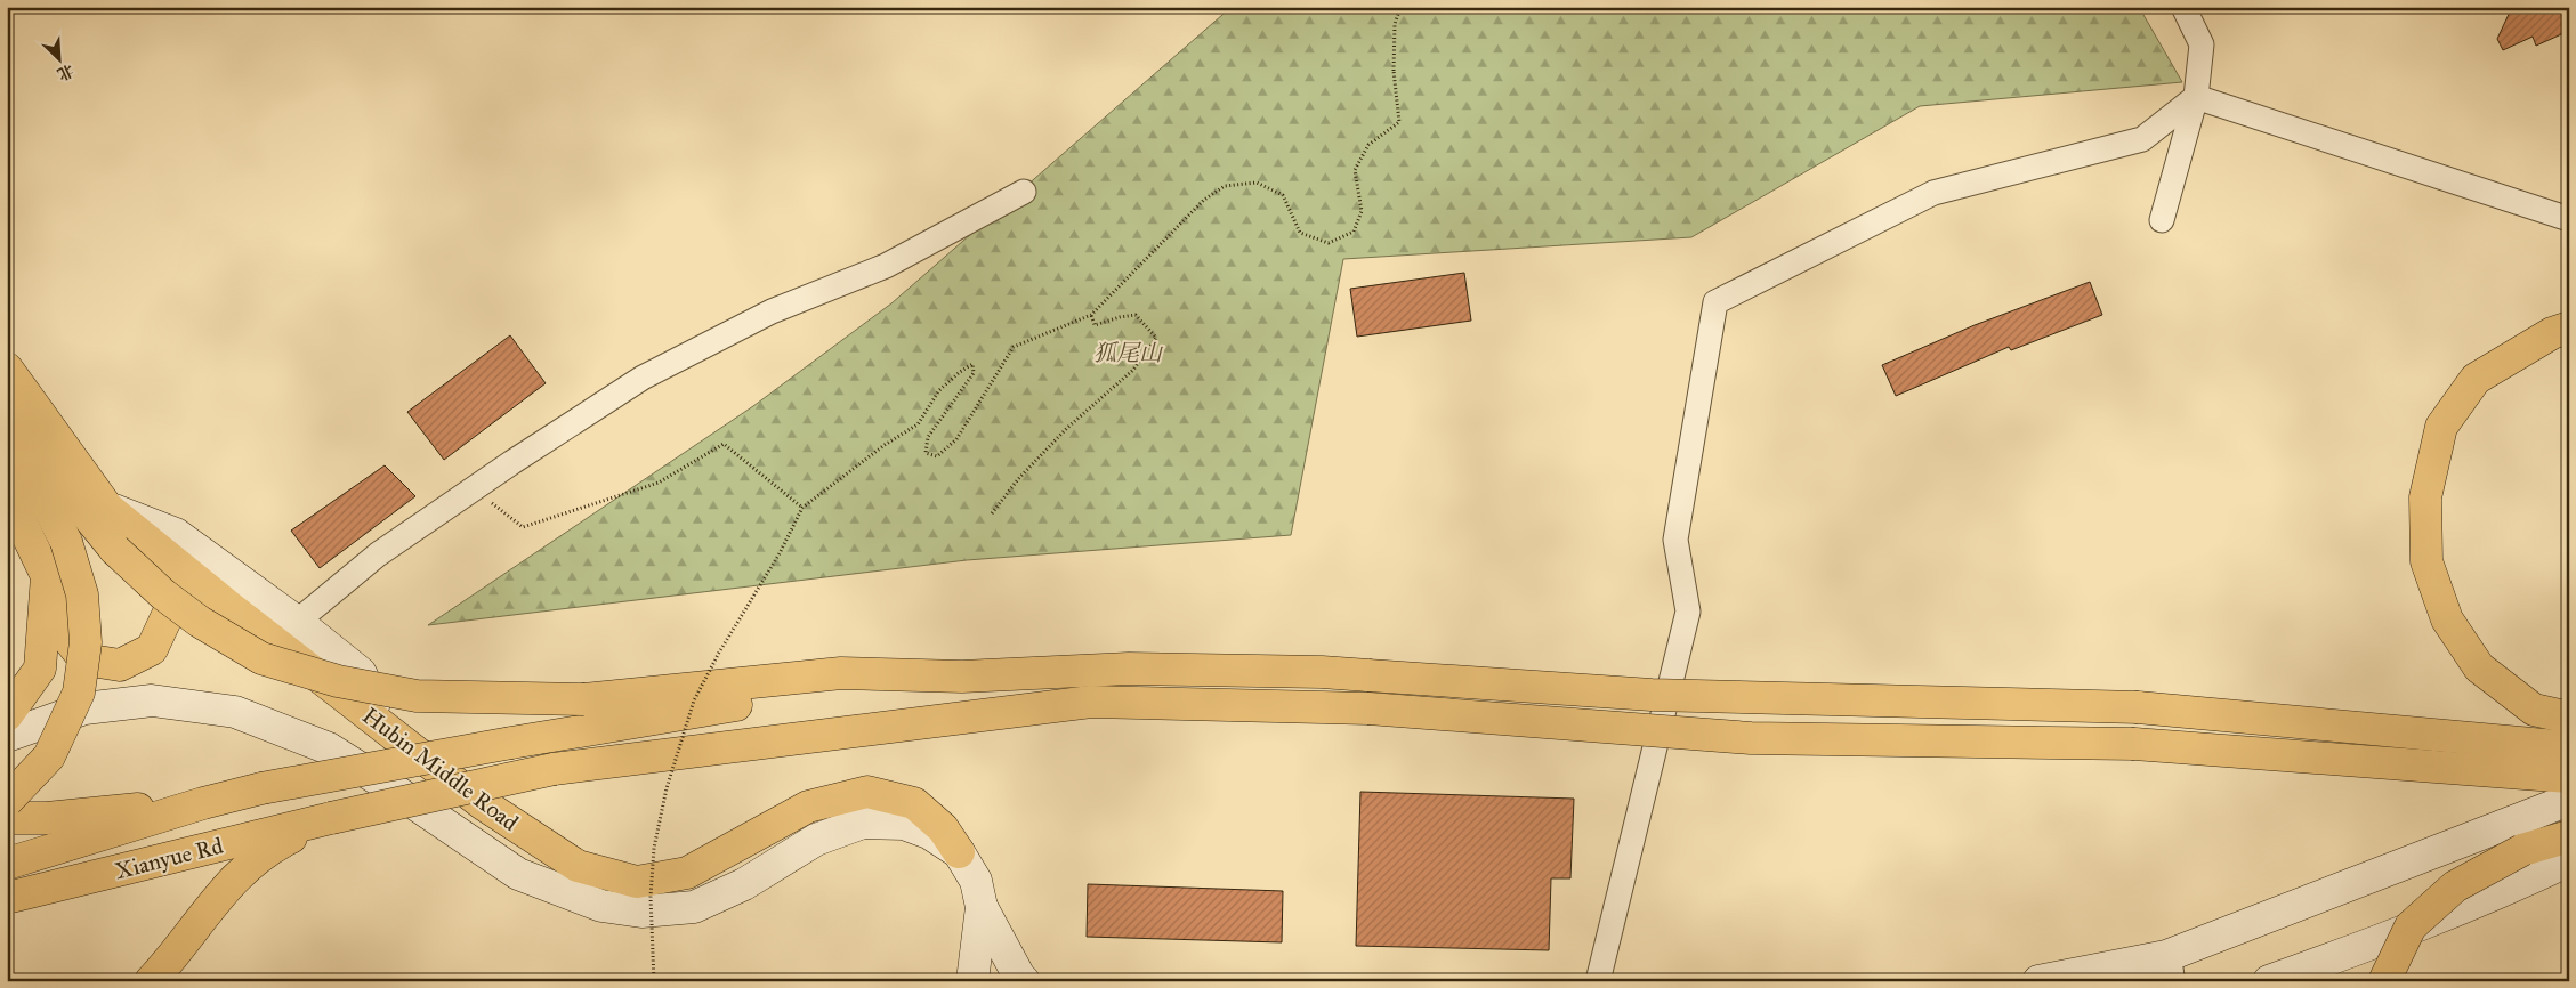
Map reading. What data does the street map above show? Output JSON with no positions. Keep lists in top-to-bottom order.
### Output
{
  "streets": {
    "main road": ["Hubin Middle Road", "Xianyue Rd"]
  },
  "parks": ["狐尾山"],
  "north": "bottom right"
}
